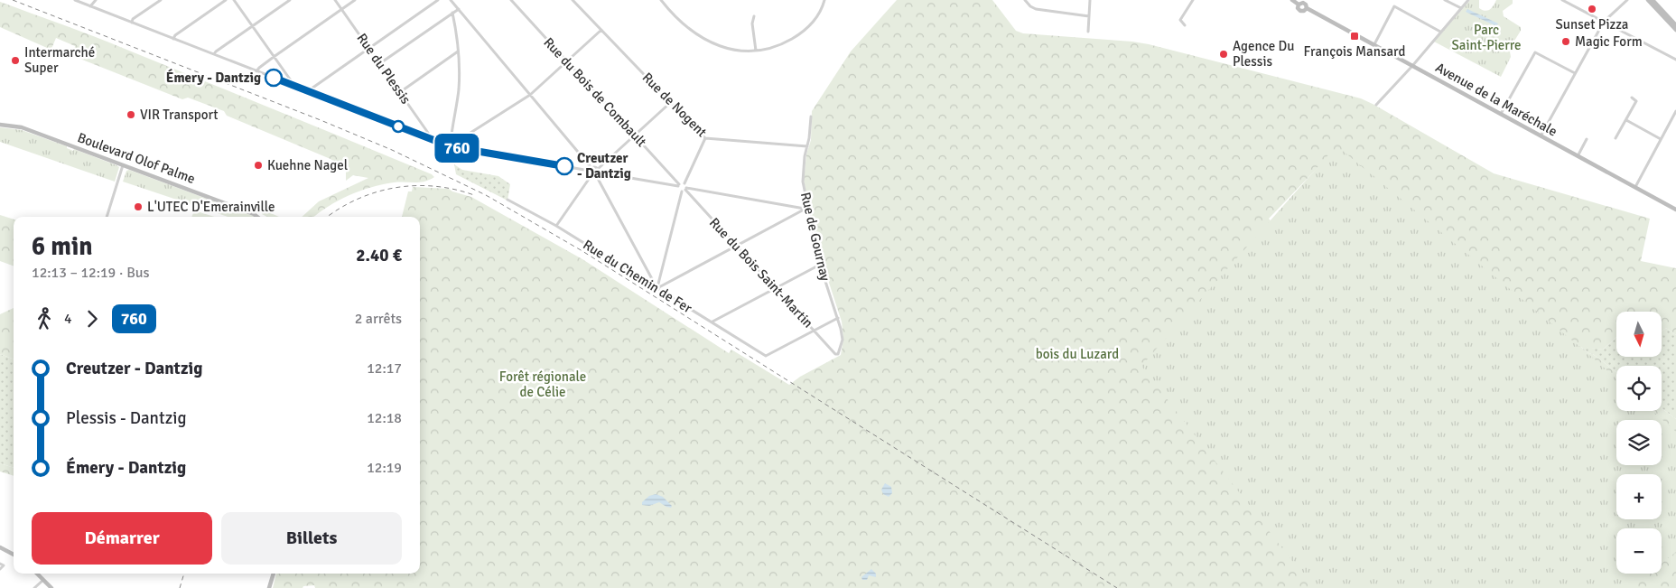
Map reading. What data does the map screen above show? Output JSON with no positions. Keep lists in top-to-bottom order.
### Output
{
  "streets": {
    "street": [
      "Rue du Plessis",
      "Rue du Bois de Combault",
      "Avenue de la Maréchale",
      "Rue de Nogent",
      "Boulevard Olof Palme",
      "Rue de Gournay",
      "Rue du Bois Saint-Martin",
      "Rue du Chemin de Fer"
    ]
  },
  "crossings": [
    ["Rue de Nogent", "Rue de Gournay"],
    ["Rue de Gournay", "Rue du Bois Saint-Martin"],
    ["Rue du Bois Saint-Martin", "Rue du Chemin de Fer"]
  ],
  "parks": ["Parc Saint-Pierre", "bois du Luzard", "Forêt régionale de Célie"],
  "places": {
    "other": [
      "Sunset Pizza",
      "Magic Form",
      "Agence Du Plessis",
      "Intermarché Super",
      "Émery - Dantzig",
      "VIR Transport",
      "Kuehne Nagel",
      "Creutzer - Dantzig",
      "L'UTEC D'Emerainville"
    ],
    "transit": ["François Mansard"]
  },
  "lines": ["bus line 760"],
  "north": "bottom",
  "page": {
    "on_map": "760",
    "heading": ["6 min", "12:13 – 12:19 · Bus", "2.40 €"],
    "legs": ["4", "760", "2 arrêts"],
    "map_buttons": ["+", "−"],
    "list": [
      {
        "name": "Creutzer - Dantzig",
        "value": "12:17"
      },
      {
        "name": "Plessis - Dantzig",
        "value": "12:18"
      },
      {
        "name": "Émery - Dantzig",
        "value": "12:19"
      }
    ],
    "buttons": ["Démarrer", "Billets"]
  }
}
